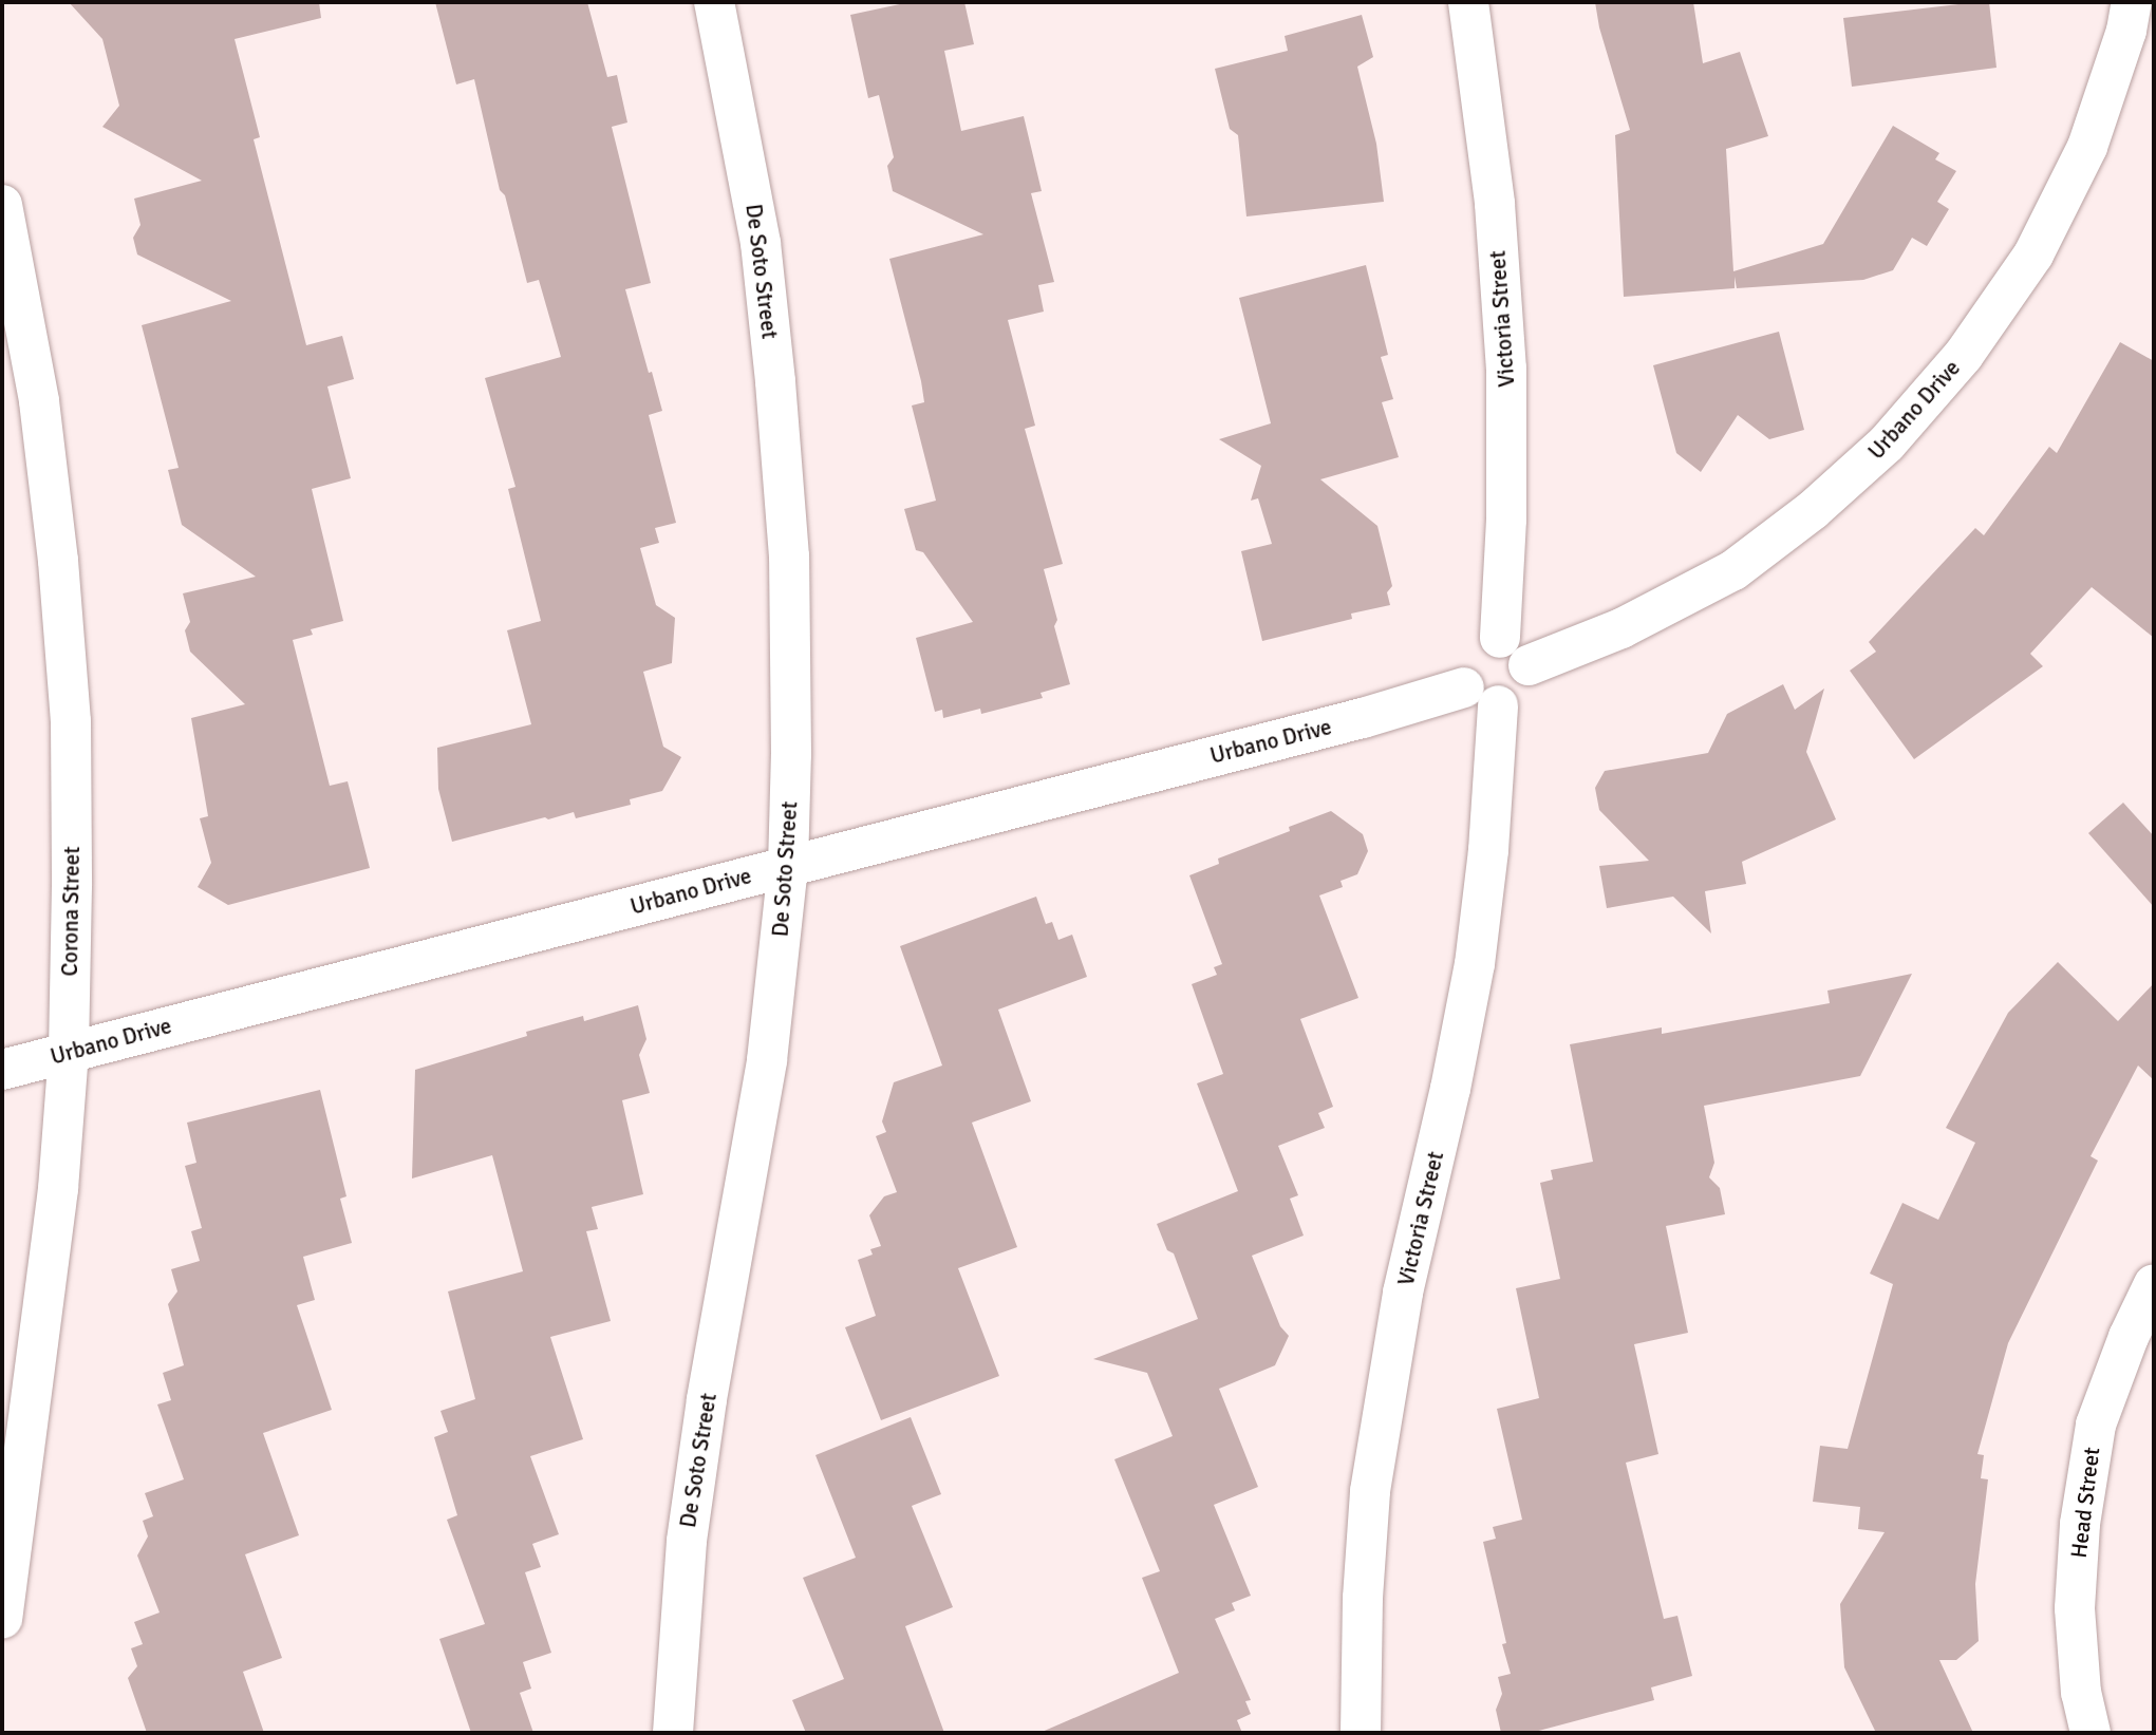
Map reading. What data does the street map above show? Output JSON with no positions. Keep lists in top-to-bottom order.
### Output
{
  "streets": {
    "street": [
      "De Soto Street",
      "Victoria Street",
      "Urbano Drive",
      "Corona Street",
      "Head Street"
    ]
  },
  "crossings": [
    ["De Soto Street", "Urbano Drive"],
    ["Victoria Street", "Urbano Drive"],
    ["Urbano Drive", "Corona Street"]
  ]
}
